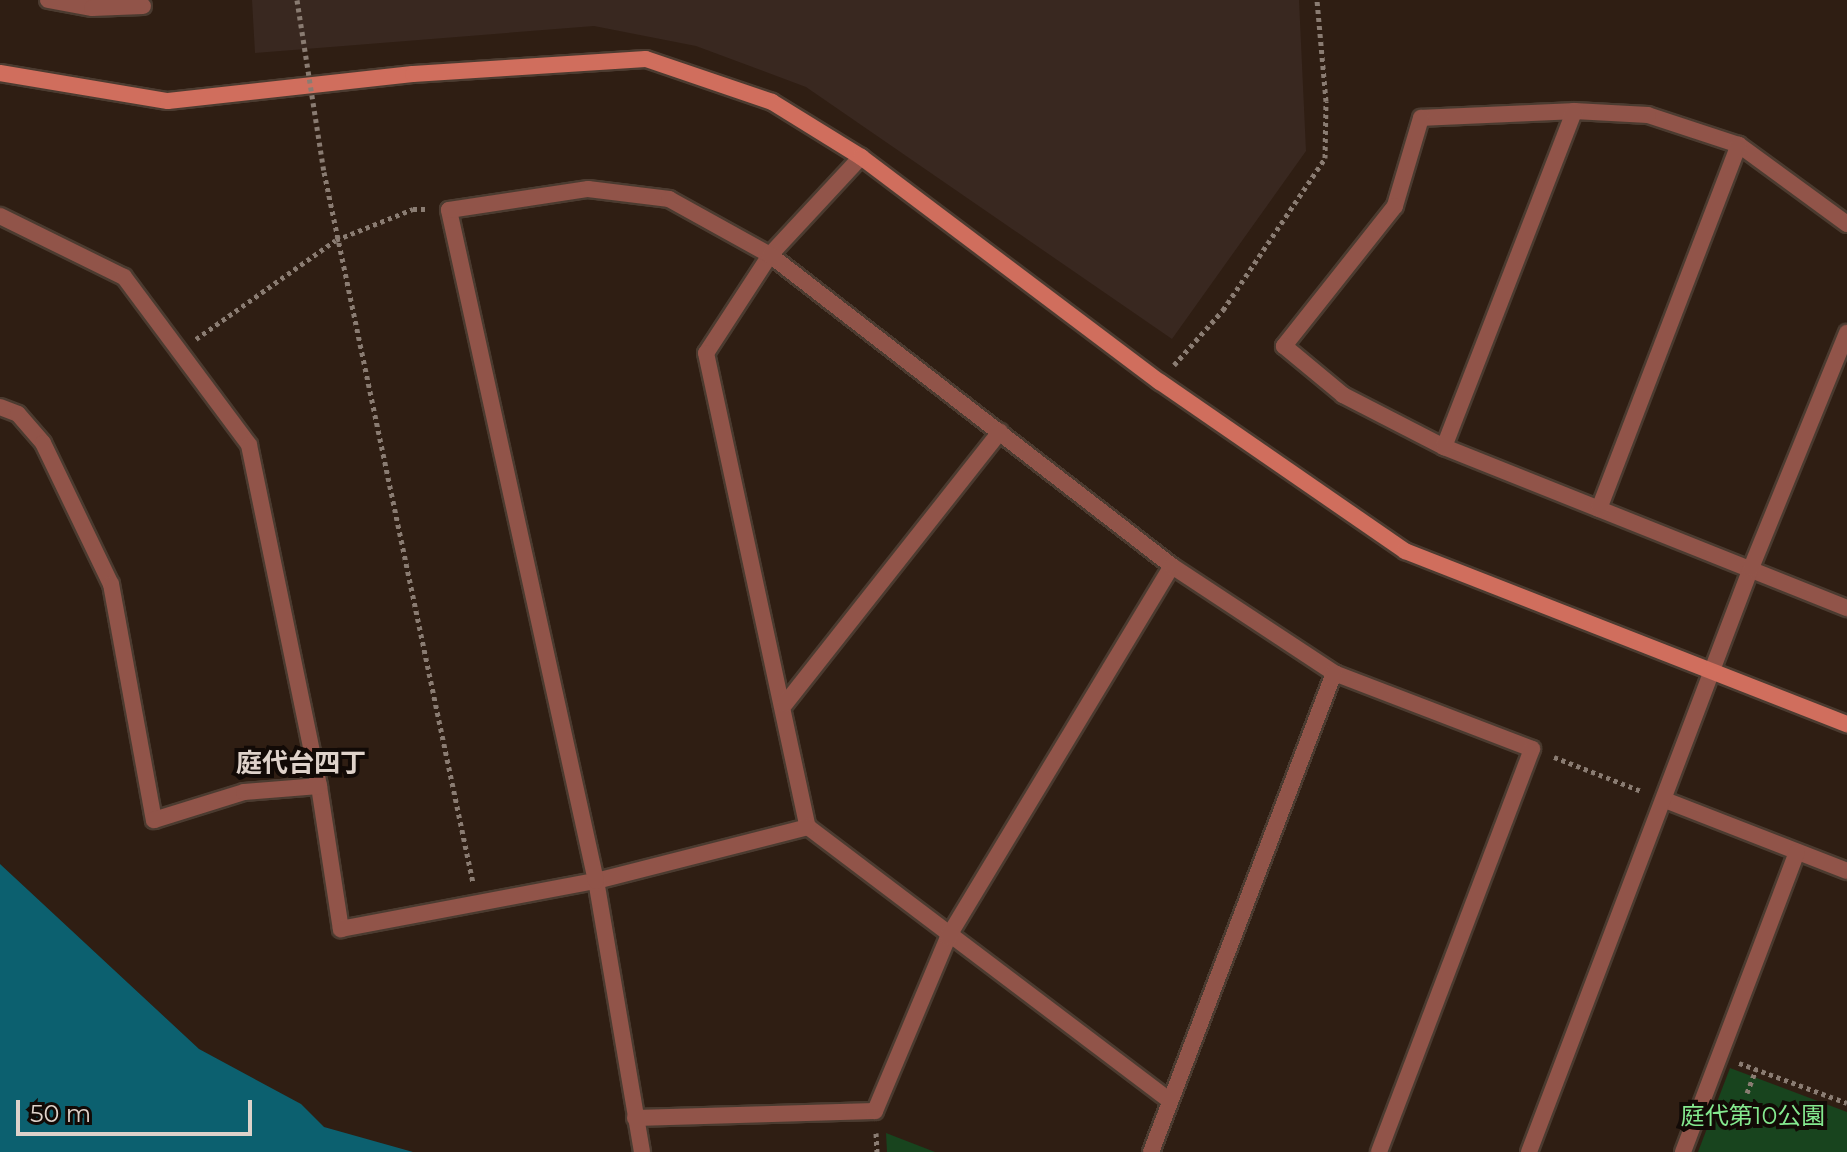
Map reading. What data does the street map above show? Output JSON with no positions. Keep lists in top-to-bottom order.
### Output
{
  "districts": ["庭代台四丁"],
  "parks": ["庭代第10公園"],
  "scale_bar": "50 m"
}
